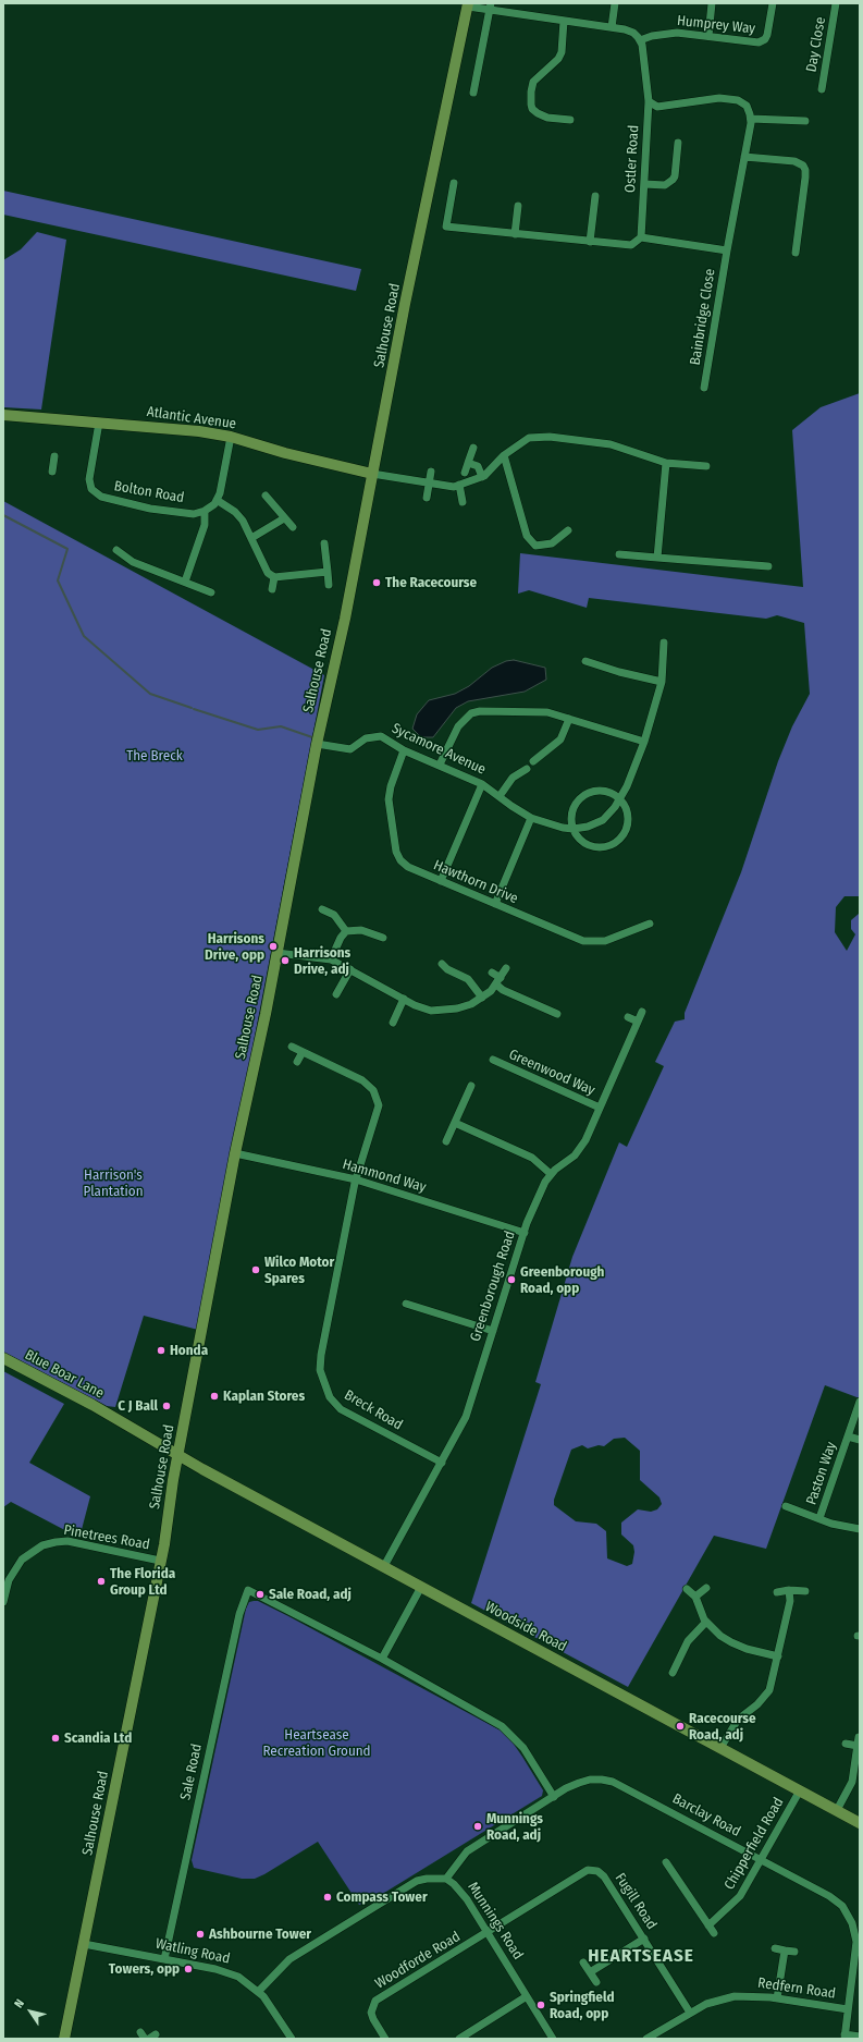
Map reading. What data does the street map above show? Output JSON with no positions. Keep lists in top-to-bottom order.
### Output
{
  "streets": {
    "street": [
      "Humprey Way",
      "Day Close",
      "Ostler Road",
      "Bainbridge Close",
      "Salhouse Road",
      "Atlantic Avenue",
      "Bolton Road",
      "Sycamore Avenue",
      "Hawthorn Drive",
      "Greenwood Way",
      "Hammond Way",
      "Greenborough Road",
      "Blue Boar Lane",
      "Breck Road",
      "Paston Way",
      "Pinetrees Road",
      "Woodside Road",
      "Sale Road",
      "Barclay Road",
      "Chipperfield Road",
      "Fugill Road",
      "Munnings Road",
      "Watling Road",
      "Woodforde Road",
      "Redfern Road"
    ]
  },
  "crossings": [
    ["Humprey Way", "Ostler Road"],
    ["Salhouse Road", "Atlantic Avenue"],
    ["Salhouse Road", "Sycamore Avenue"],
    ["Salhouse Road", "Hammond Way"],
    ["Salhouse Road", "Blue Boar Lane"],
    ["Salhouse Road", "Pinetrees Road"],
    ["Salhouse Road", "Woodside Road"],
    ["Salhouse Road", "Watling Road"],
    ["Atlantic Avenue", "Bolton Road"],
    ["Sycamore Avenue", "Hawthorn Drive"],
    ["Greenwood Way", "Greenborough Road"],
    ["Hammond Way", "Greenborough Road"],
    ["Hammond Way", "Breck Road"],
    ["Greenborough Road", "Breck Road"],
    ["Greenborough Road", "Woodside Road"],
    ["Blue Boar Lane", "Woodside Road"],
    ["Woodside Road", "Chipperfield Road"],
    ["Sale Road", "Barclay Road"],
    ["Sale Road", "Watling Road"],
    ["Barclay Road", "Chipperfield Road"],
    ["Barclay Road", "Munnings Road"],
    ["Barclay Road", "Redfern Road"],
    ["Fugill Road", "Munnings Road"],
    ["Fugill Road", "Woodforde Road"],
    ["Fugill Road", "Redfern Road"],
    ["Munnings Road", "Watling Road"],
    ["Munnings Road", "Woodforde Road"]
  ],
  "districts": ["HEARTSEASE"],
  "parks": ["The Breck", "Harrison's Plantation", "Heartsease Recreation Ground"],
  "places": [
    "The Racecourse",
    "Harrisons Drive, opp",
    "Harrisons Drive, adj",
    "Wilco Motor Spares",
    "Greenborough Road, opp",
    "Honda",
    "Kaplan Stores",
    "C J Ball",
    "The Florida Group Ltd",
    "Sale Road, adj",
    "Racecourse Road, adj",
    "Scandia Ltd",
    "Munnings Road, adj",
    "Compass Tower",
    "Ashbourne Tower",
    "Towers, opp",
    "Springfield Road, opp"
  ],
  "north": "top left"
}
